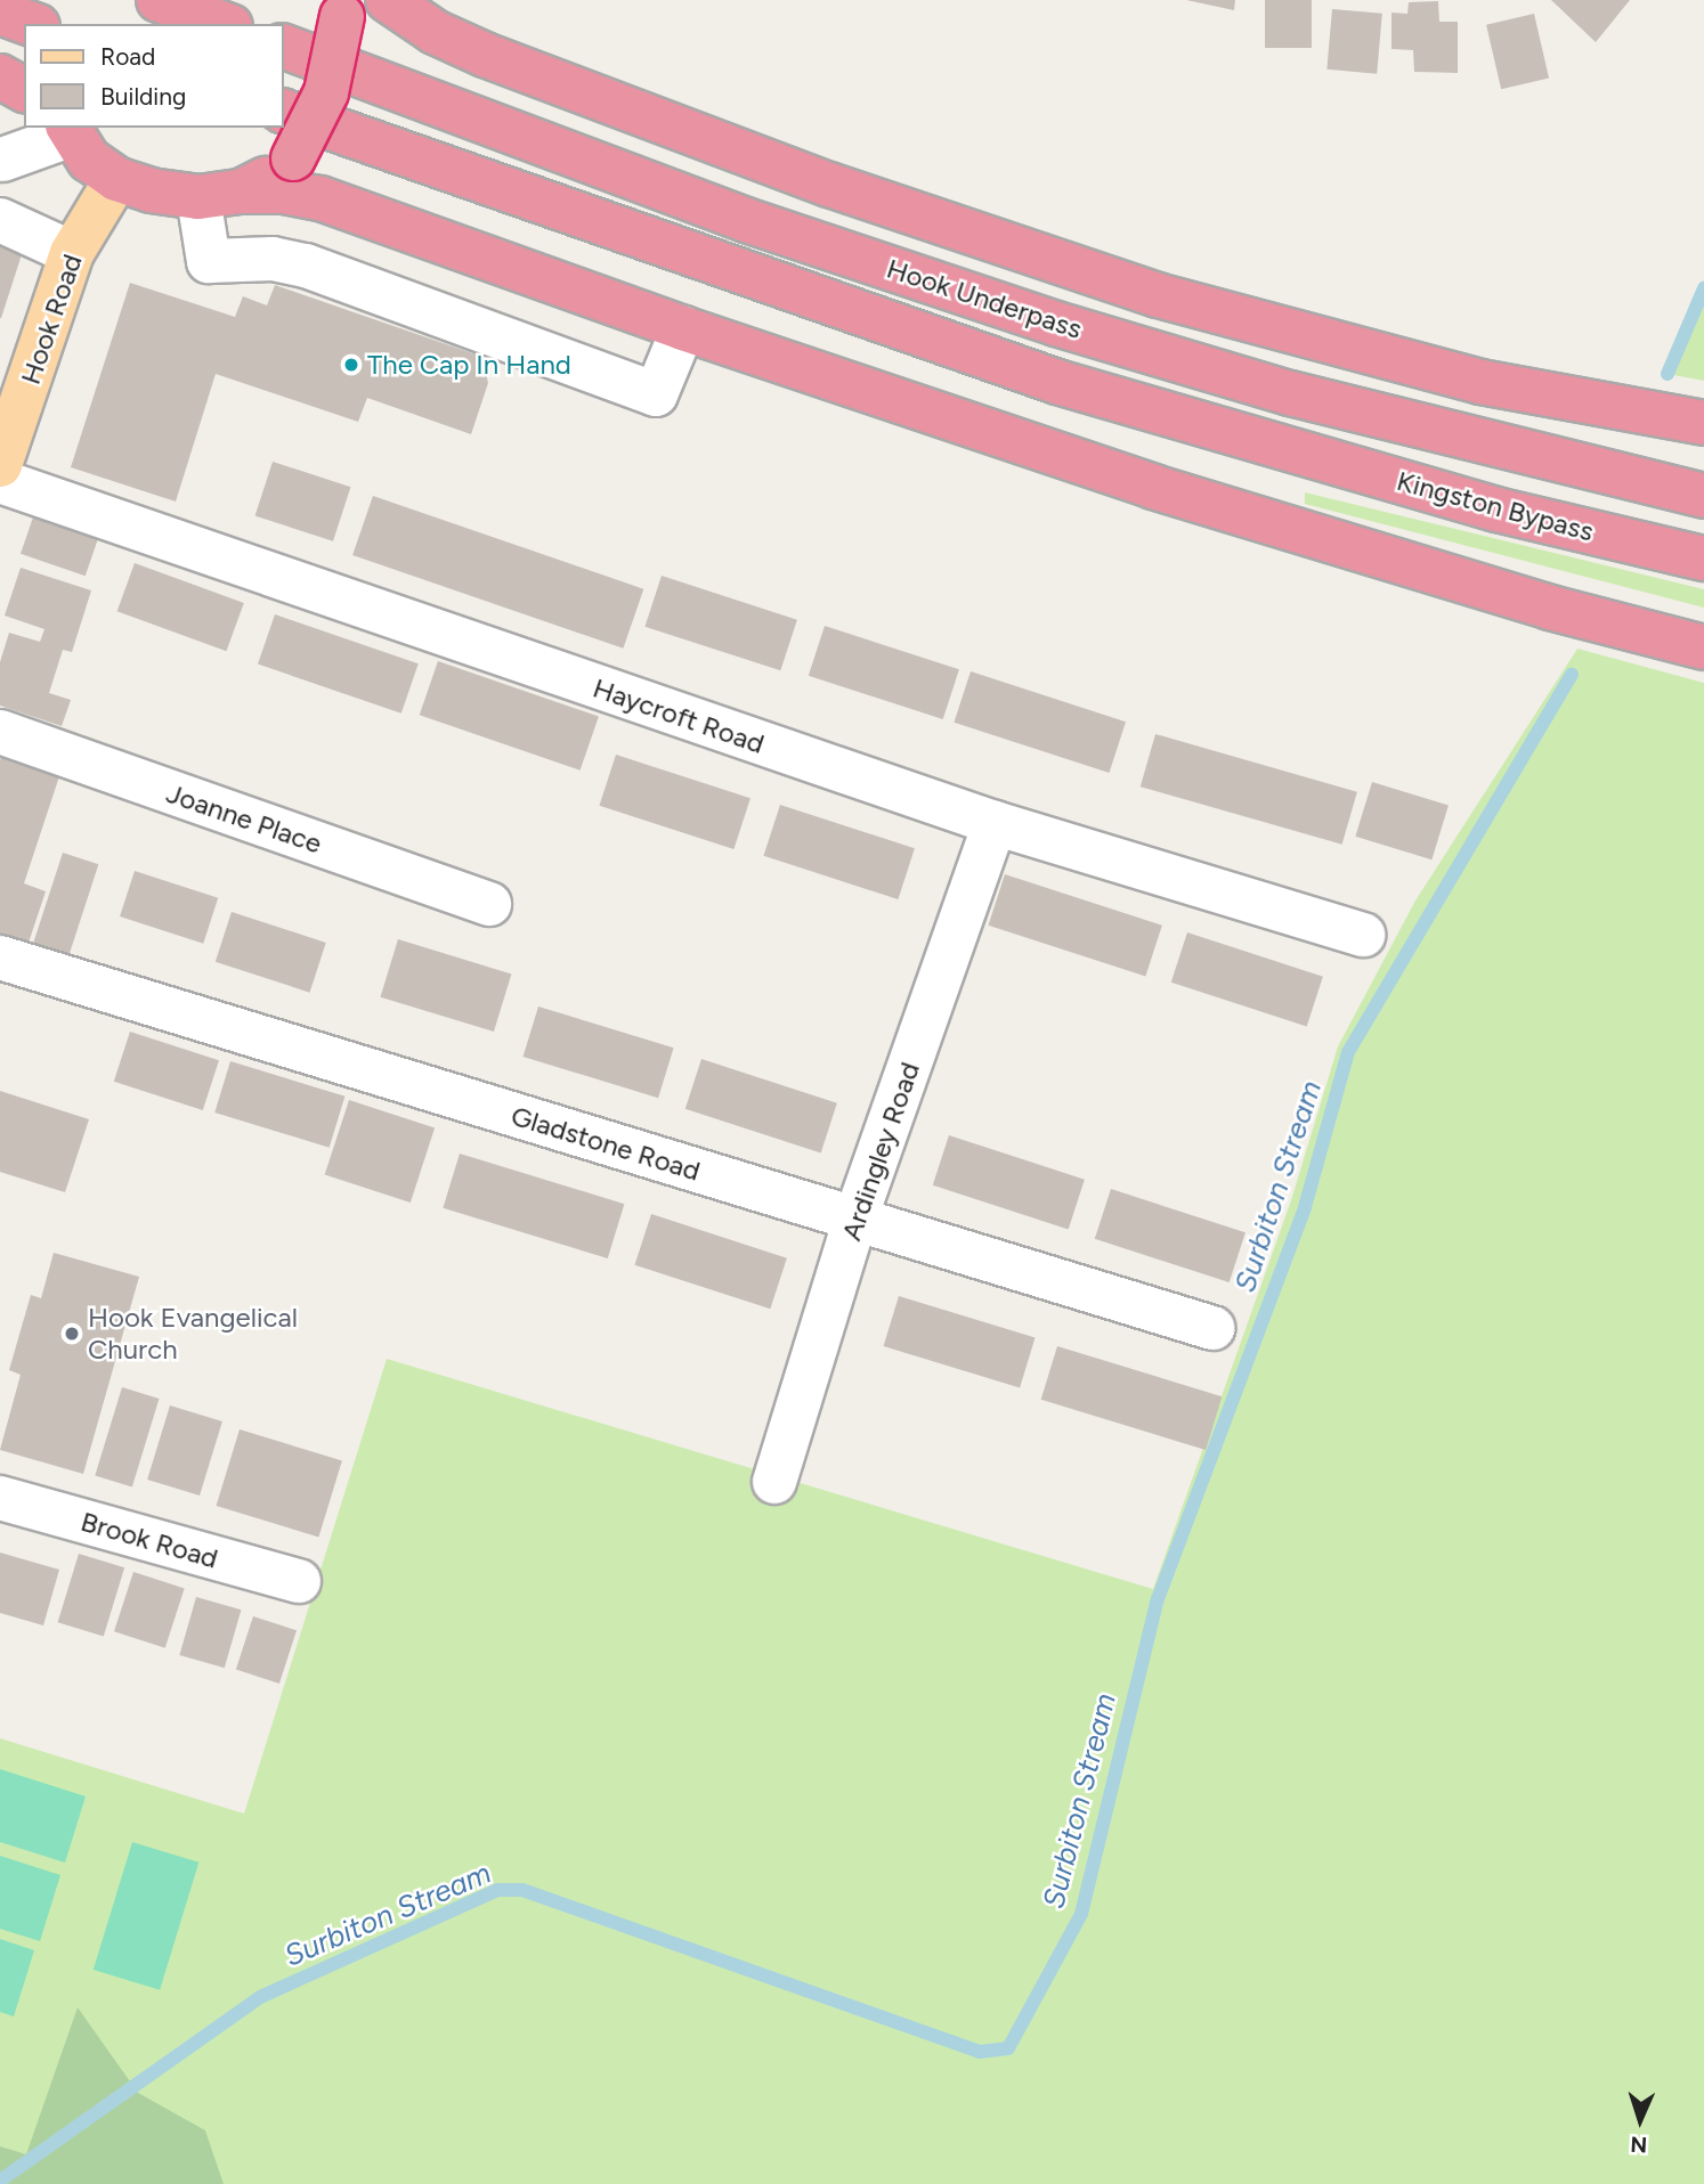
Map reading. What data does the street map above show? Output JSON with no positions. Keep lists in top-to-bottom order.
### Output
{
  "streets": {
    "highway": ["Hook Underpass", "Kingston Bypass"],
    "main road": ["Hook Road"],
    "street": [
      "Haycroft Road",
      "Joanne Place",
      "Gladstone Road",
      "Ardingley Road",
      "Brook Road"
    ]
  },
  "crossings": [
    ["Hook Underpass", "Kingston Bypass"],
    ["Haycroft Road", "Ardingley Road"],
    ["Gladstone Road", "Ardingley Road"]
  ],
  "water": ["Surbiton Stream"],
  "places": ["The Cap In Hand", "Hook Evangelical Church"],
  "legend": ["Road", "Building"],
  "north": "bottom"
}
